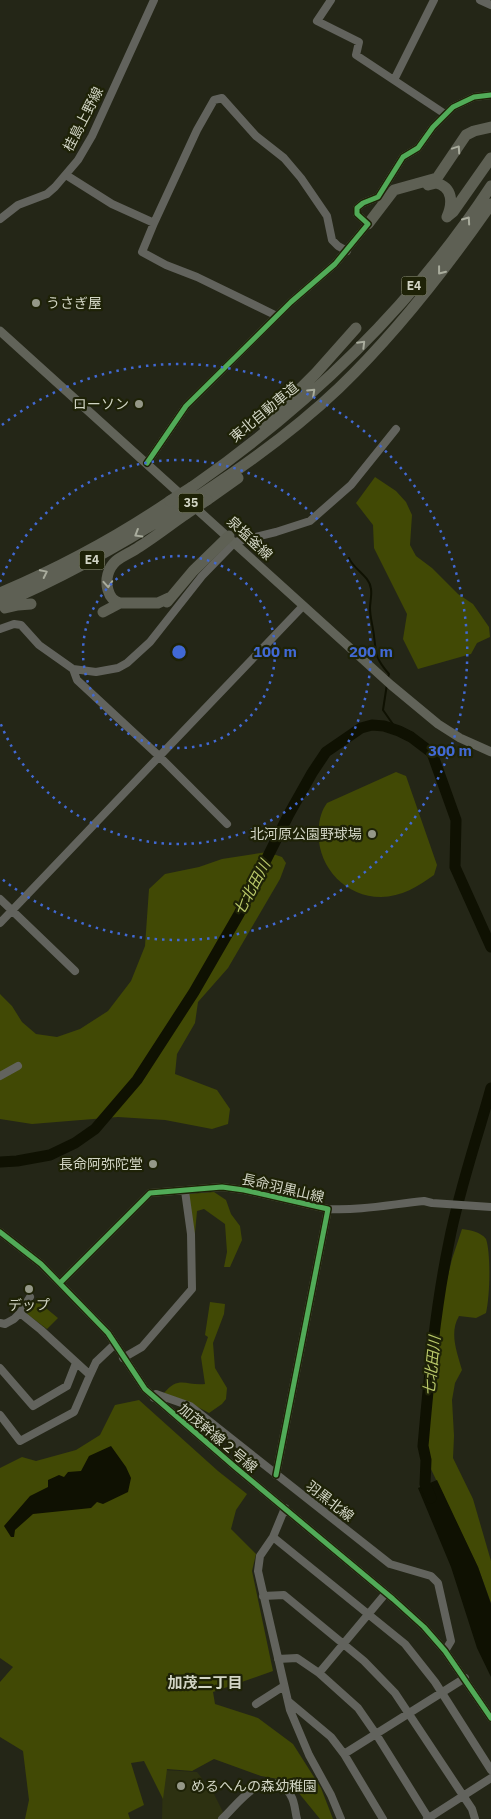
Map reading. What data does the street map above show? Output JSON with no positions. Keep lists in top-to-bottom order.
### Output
{
  "streets": {
    "highway": ["E4", "東北自動車道"],
    "main road": ["35", "泉塩釜線"],
    "street": [
      "桂島上野線",
      "長命羽黒山線",
      "加茂幹線２号線",
      "羽黒北線"
    ]
  },
  "crossings": [
    ["長命羽黒山線", "加茂幹線２号線"],
    ["長命羽黒山線", "羽黒北線"],
    ["加茂幹線２号線", "羽黒北線"]
  ],
  "districts": ["加茂二丁目"],
  "water": ["七北田川"],
  "places": [
    "うさぎ屋",
    "ローソン",
    "北河原公園野球場",
    "長命阿弥陀堂",
    "デップ",
    "めるへんの森幼稚園"
  ],
  "rings": ["100 m", "200 m", "300 m"]
}
